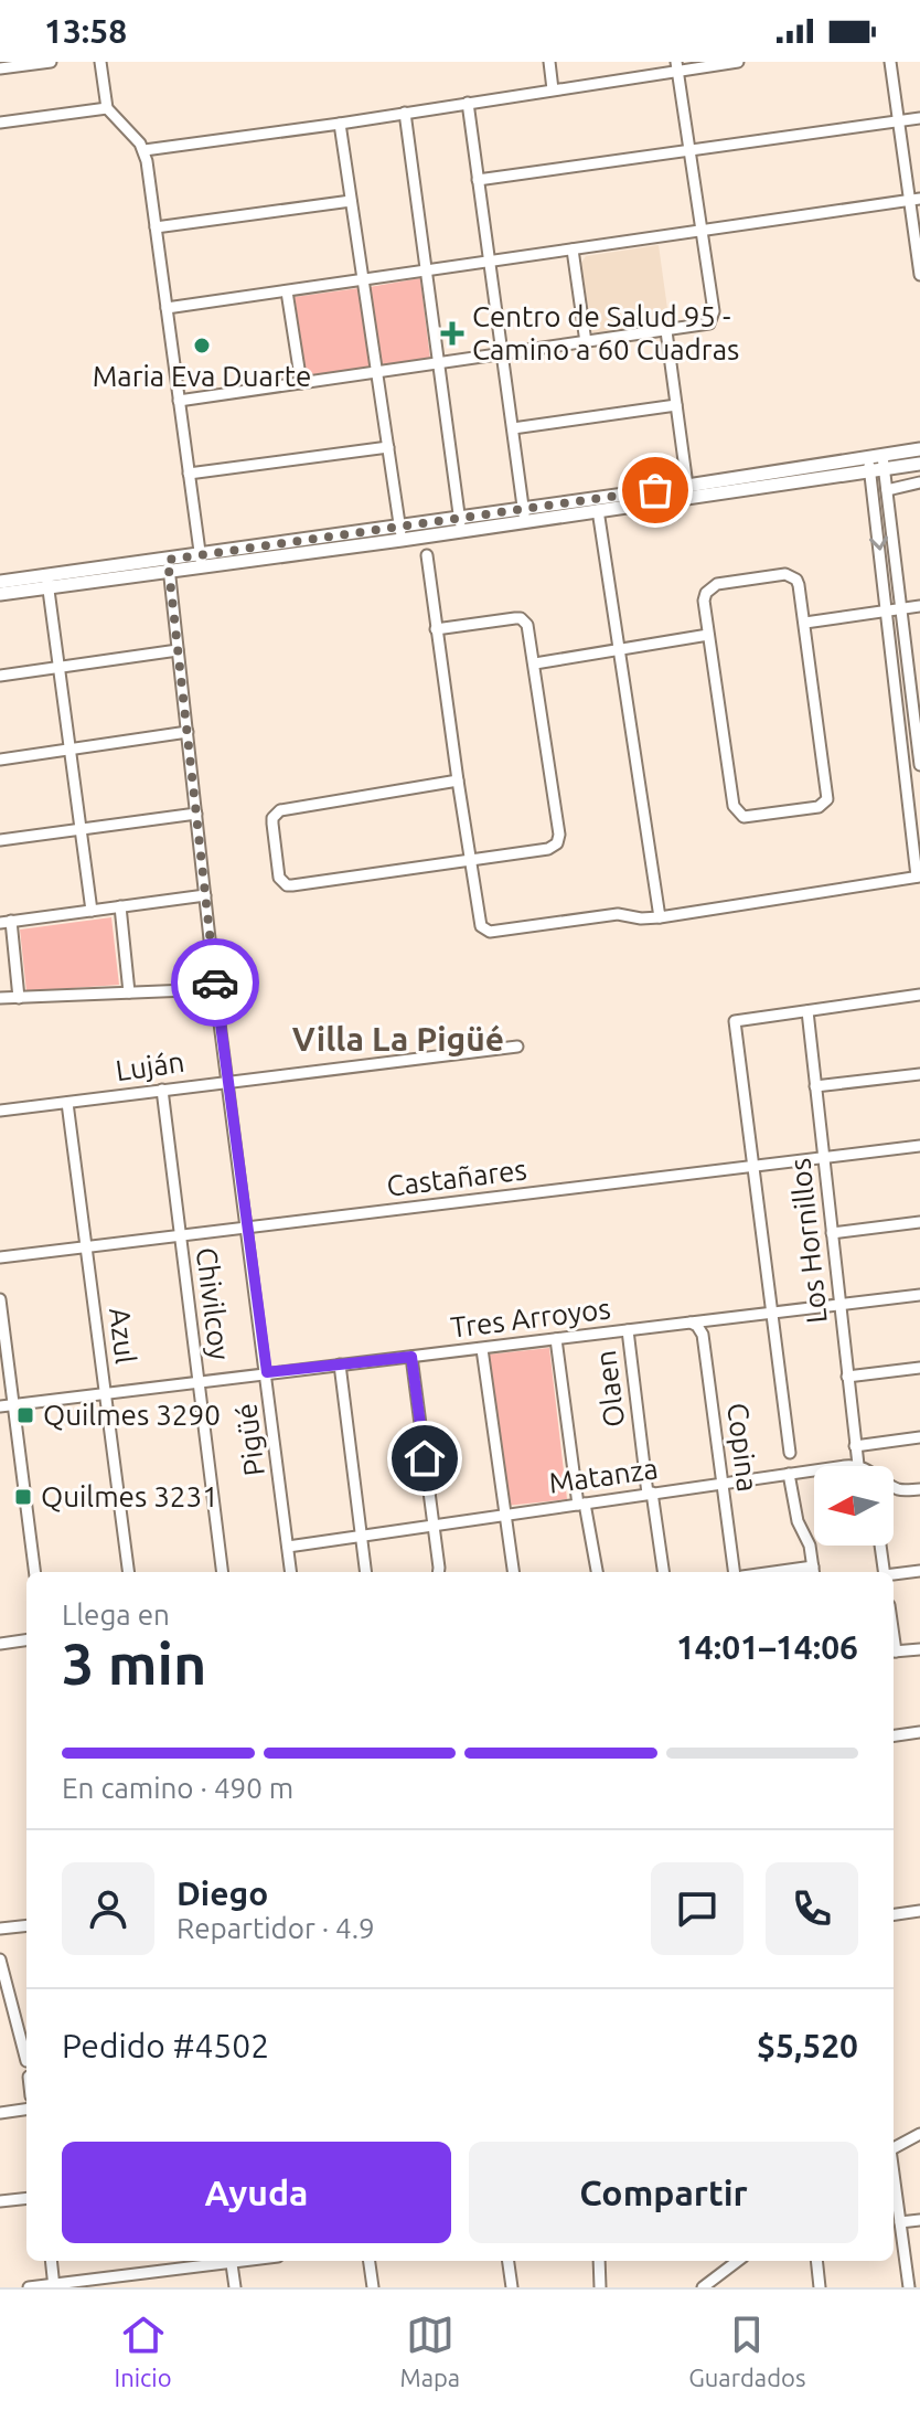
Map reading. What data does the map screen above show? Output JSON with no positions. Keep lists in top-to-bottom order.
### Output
{
  "streets": {
    "street": [
      "Luján",
      "Castañares",
      "Los Hornillos",
      "Chivilcoy",
      "Tres Arroyos",
      "Azul",
      "Olaen",
      "Pigüé",
      "Copina",
      "Matanza"
    ]
  },
  "crossings": [
    ["Luján", "Chivilcoy"],
    ["Luján", "Azul"],
    ["Luján", "Pigüé"],
    ["Castañares", "Los Hornillos"],
    ["Castañares", "Chivilcoy"],
    ["Castañares", "Azul"],
    ["Castañares", "Pigüé"],
    ["Los Hornillos", "Tres Arroyos"],
    ["Los Hornillos", "Matanza"],
    ["Chivilcoy", "Tres Arroyos"],
    ["Tres Arroyos", "Azul"],
    ["Tres Arroyos", "Olaen"],
    ["Tres Arroyos", "Pigüé"],
    ["Tres Arroyos", "Copina"],
    ["Olaen", "Matanza"],
    ["Pigüé", "Matanza"],
    ["Copina", "Matanza"]
  ],
  "districts": ["Villa La Pigüé"],
  "places": {
    "health": ["Centro de Salud 95 - Camino a 60 Cuadras"],
    "other": ["Maria Eva Duarte"],
    "transit": ["Quilmes 3290", "Quilmes 3231"]
  },
  "north": "left",
  "page": {
    "status": "13:58",
    "heading": ["3 min", "Llega en", "14:01–14:06"],
    "panel": [
      "Diego",
      "Repartidor · 4.9",
      "Pedido #4502",
      "$5,520"
    ],
    "bar": "En camino · 490 m",
    "buttons": ["Ayuda", "Compartir"],
    "tabs": ["Inicio", "Mapa", "Guardados"]
  }
}
